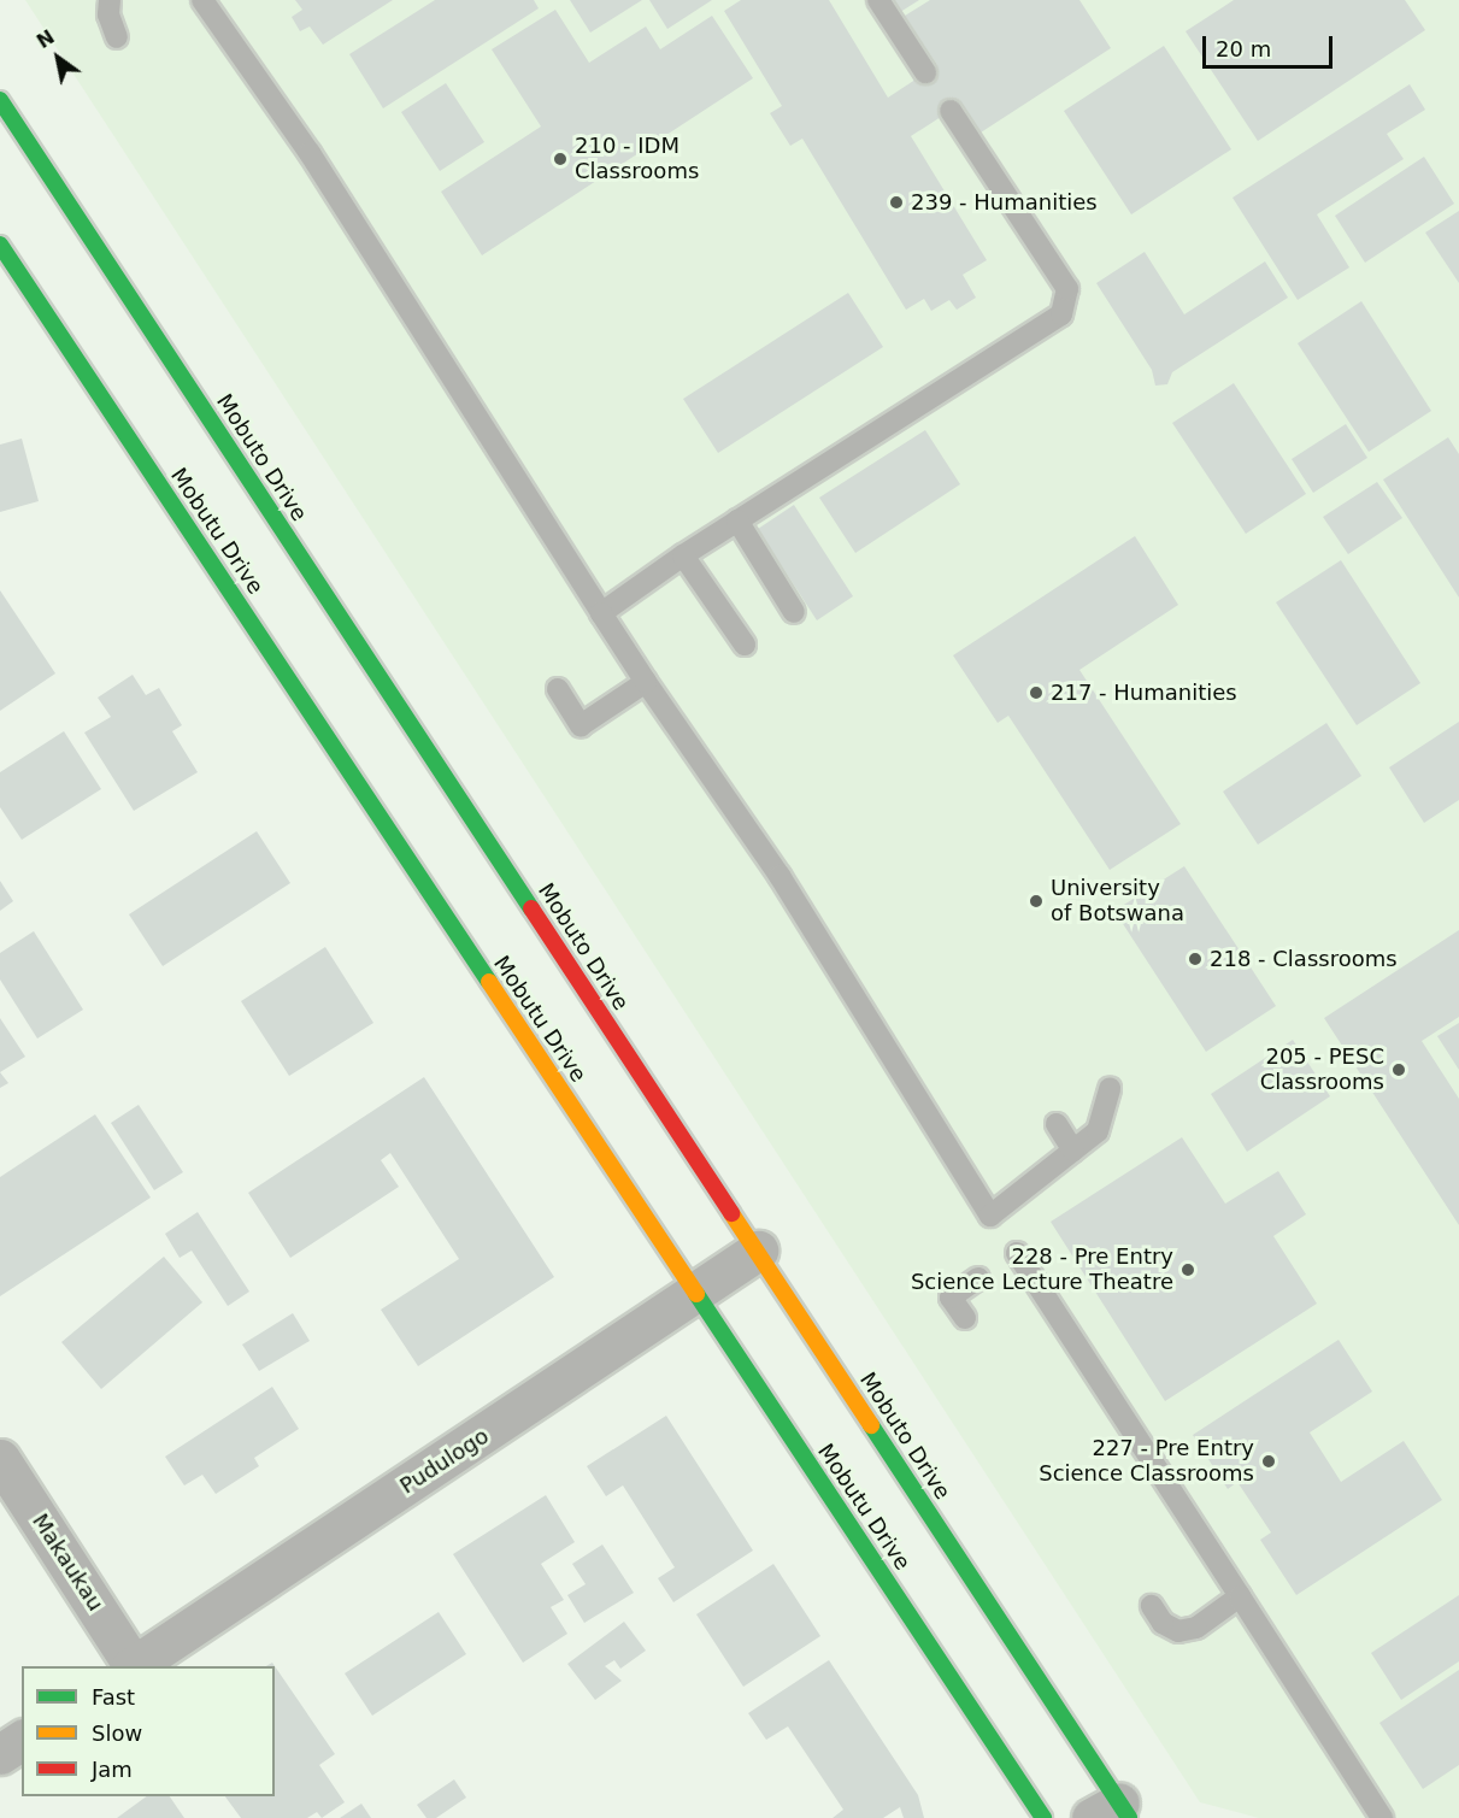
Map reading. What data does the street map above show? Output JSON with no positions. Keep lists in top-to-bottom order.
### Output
{
  "streets": {
    "main road": ["Mobuto Drive", "Mobutu Drive"],
    "street": ["Pudulogo", "Makaukau"]
  },
  "crossings": [
    ["Mobuto Drive", "Pudulogo"],
    ["Mobutu Drive", "Pudulogo"]
  ],
  "places": [
    "210 - IDM Classrooms",
    "239 - Humanities",
    "217 - Humanities",
    "University of Botswana",
    "218 - Classrooms",
    "205 - PESC Classrooms",
    "228 - Pre Entry Science Lecture Theatre",
    "227 - Pre Entry Science Classrooms"
  ],
  "legend": ["Fast", "Slow", "Jam"],
  "scale_bar": "20 m",
  "north": "top left"
}
